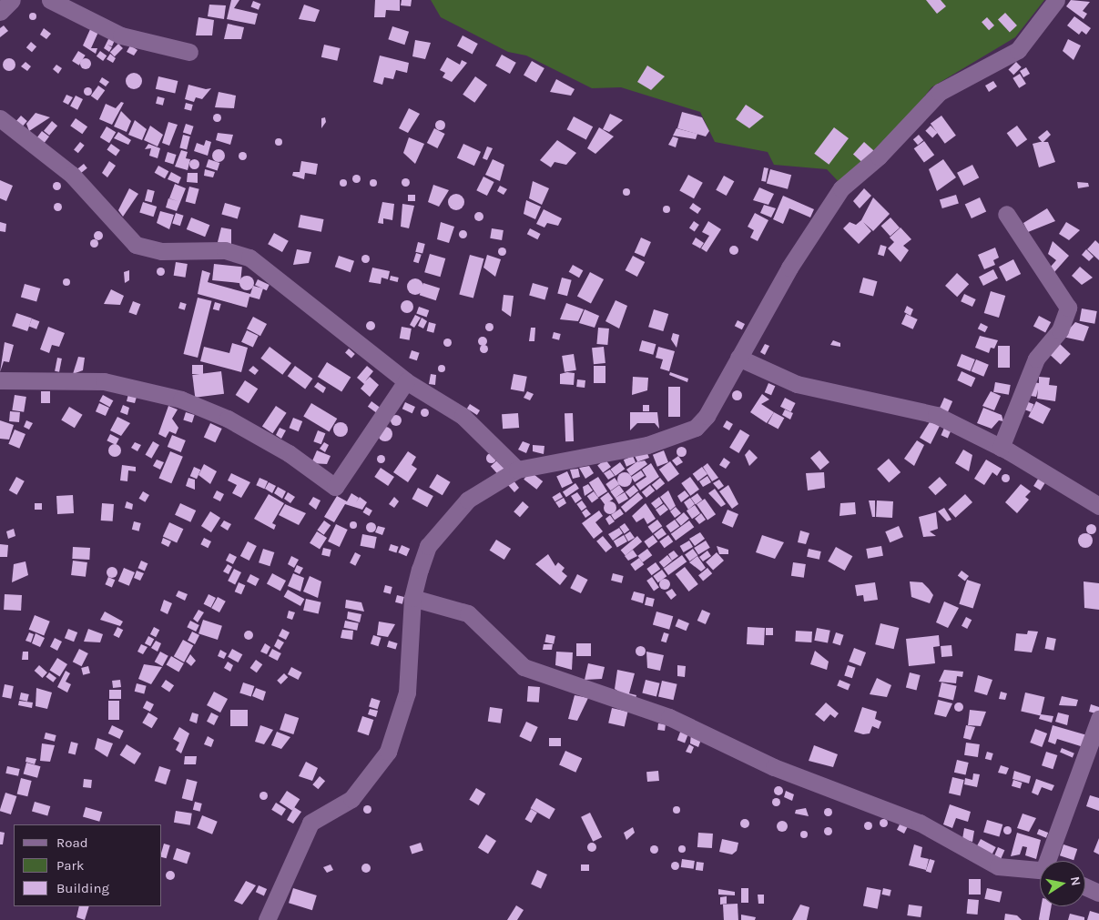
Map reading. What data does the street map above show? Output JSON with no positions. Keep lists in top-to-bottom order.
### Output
{
  "legend": ["Road", "Park", "Building"],
  "north": "right"
}
